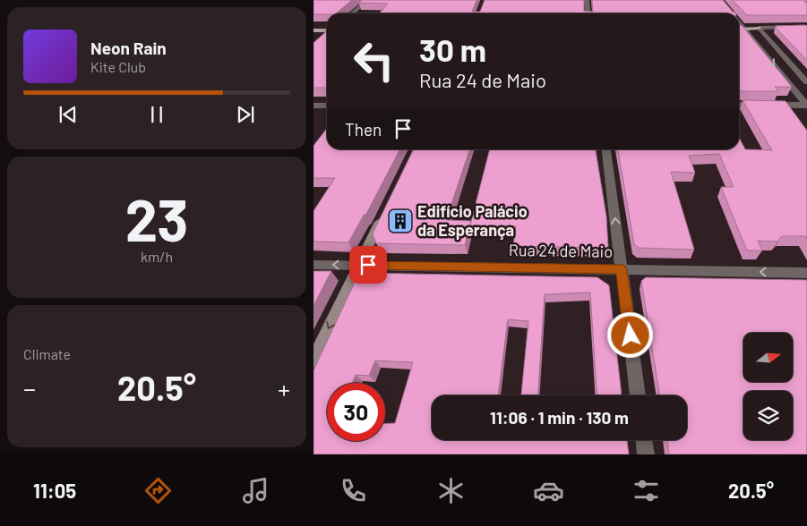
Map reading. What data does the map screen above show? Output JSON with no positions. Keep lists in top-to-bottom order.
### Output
{
  "streets": {
    "street": ["Rua 24 de Maio"]
  },
  "one_way": ["Rua 24 de Maio"],
  "places": {
    "building": ["Edifício Palácio da Esperança"]
  },
  "north": "right",
  "page": {
    "turn": ["30 m", "Rua 24 de Maio"],
    "song": ["Neon Rain", "Kite Club"],
    "then": "Then",
    "tile": [
      ["23", "km/h"],
      "Climate"
    ],
    "heat": ["−", "20.5°", "+"],
    "limit": "30",
    "trip": "11:06 · 1 min · 130 m",
    "tabs": ["11:05", "20.5°"]
  }
}
